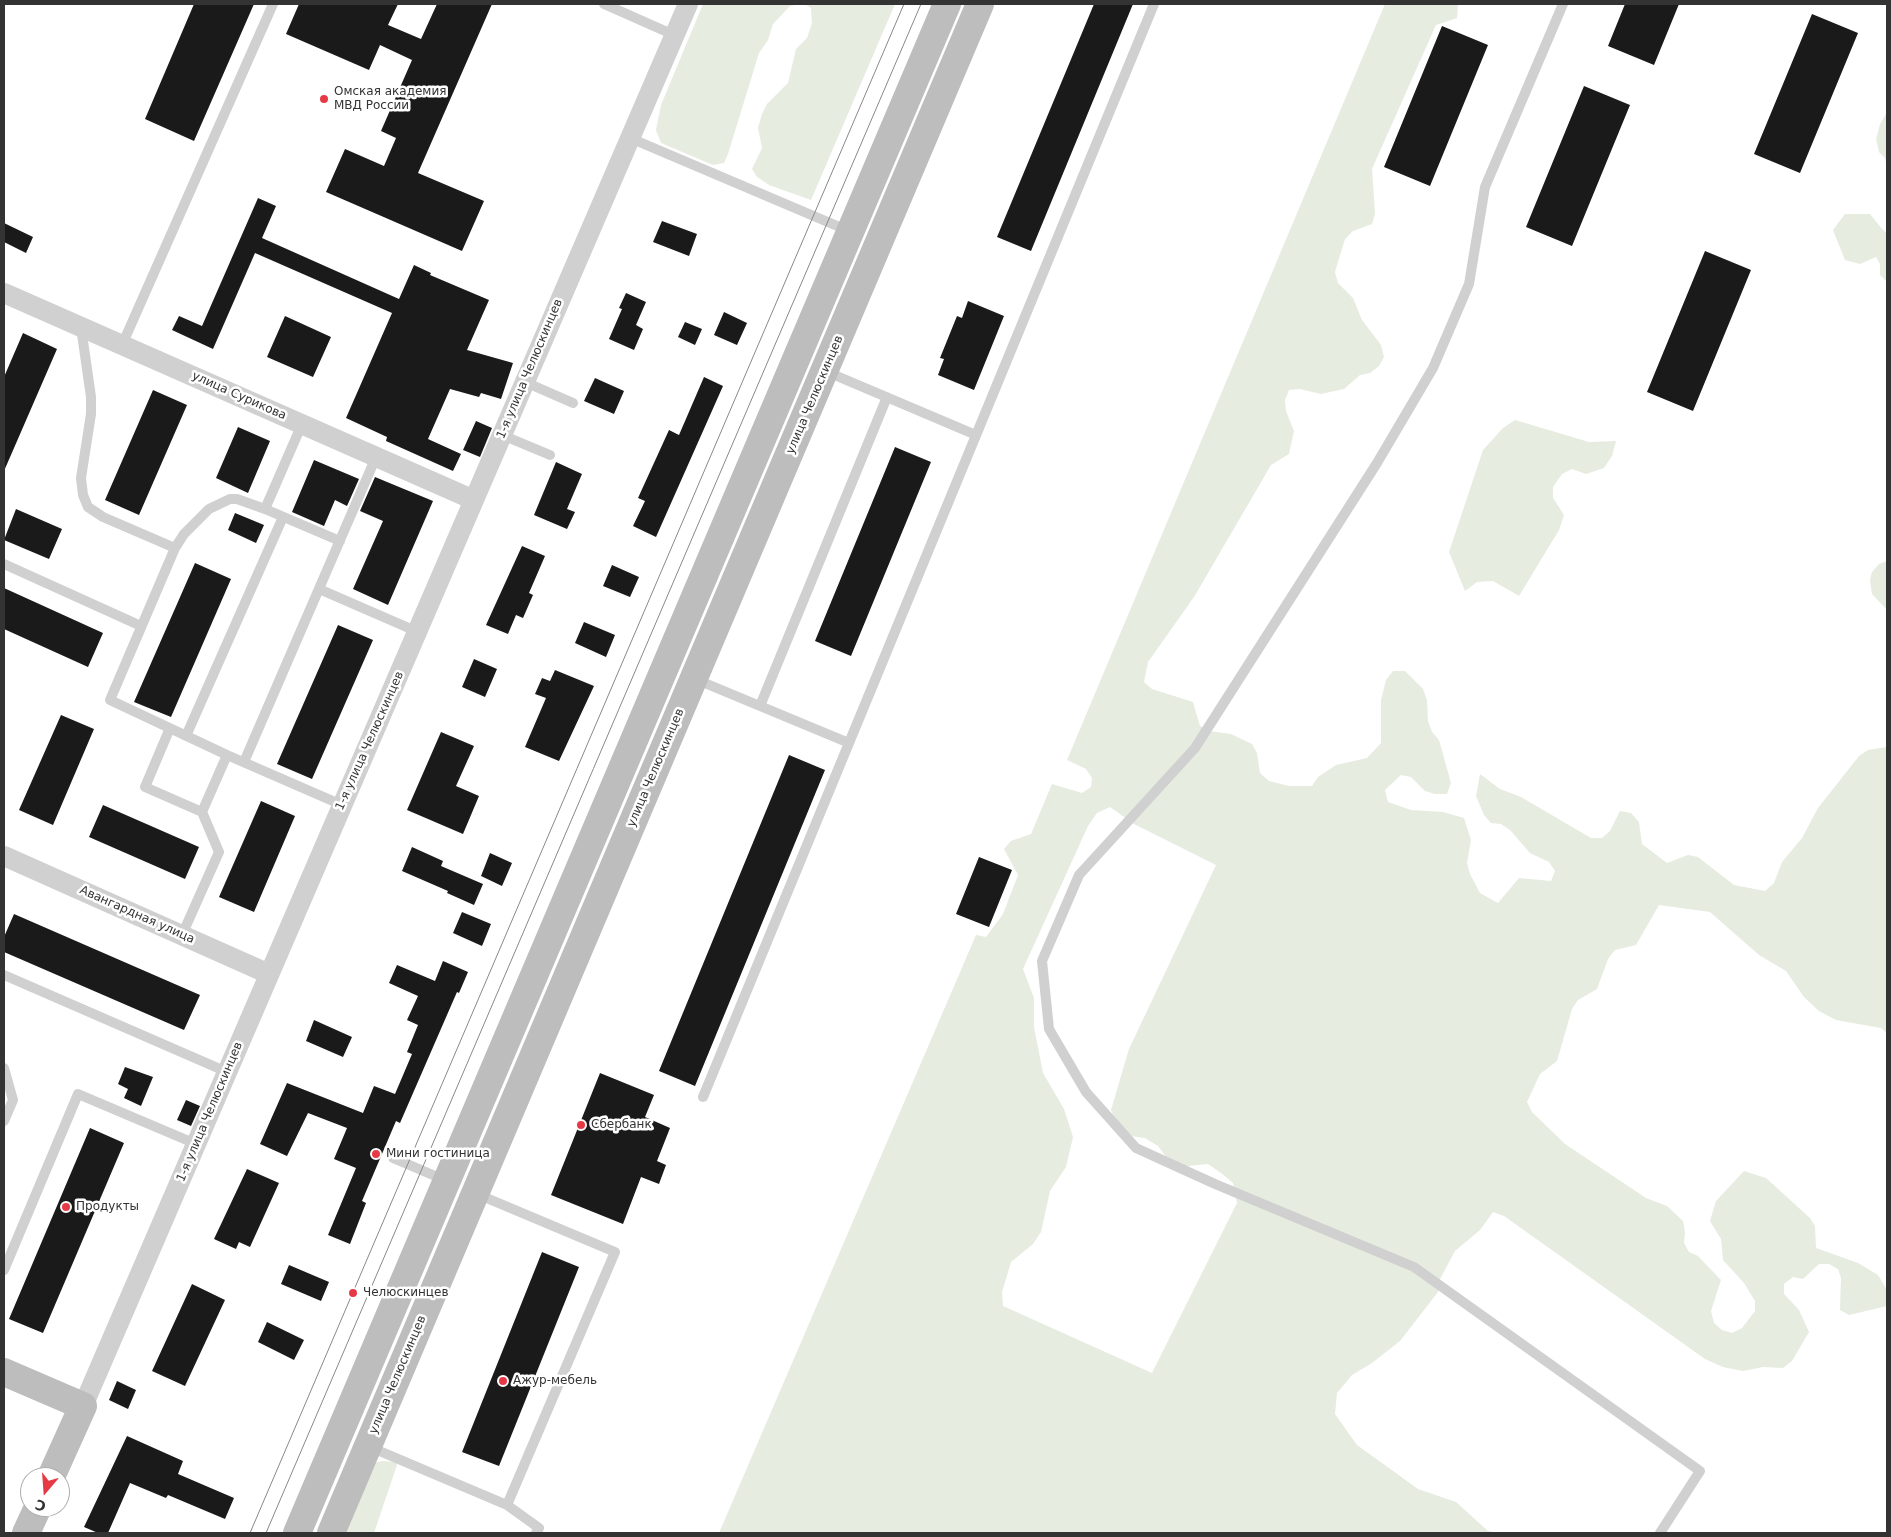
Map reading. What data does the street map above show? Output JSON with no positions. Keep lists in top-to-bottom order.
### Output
{
  "streets": {
    "main road": ["1-я улица Челюскинцев", "улица Челюскинцев"],
    "street": ["улица Сурикова", "Авангардная улица"]
  },
  "crossings": [
    ["1-я улица Челюскинцев", "улица Сурикова"],
    ["1-я улица Челюскинцев", "Авангардная улица"]
  ],
  "places": [
    "Омская академия МВД России",
    "Сбербанк",
    "Мини гостиница",
    "Продукты",
    "Челюскинцев",
    "Ажур-мебель"
  ],
  "north": "bottom"
}
